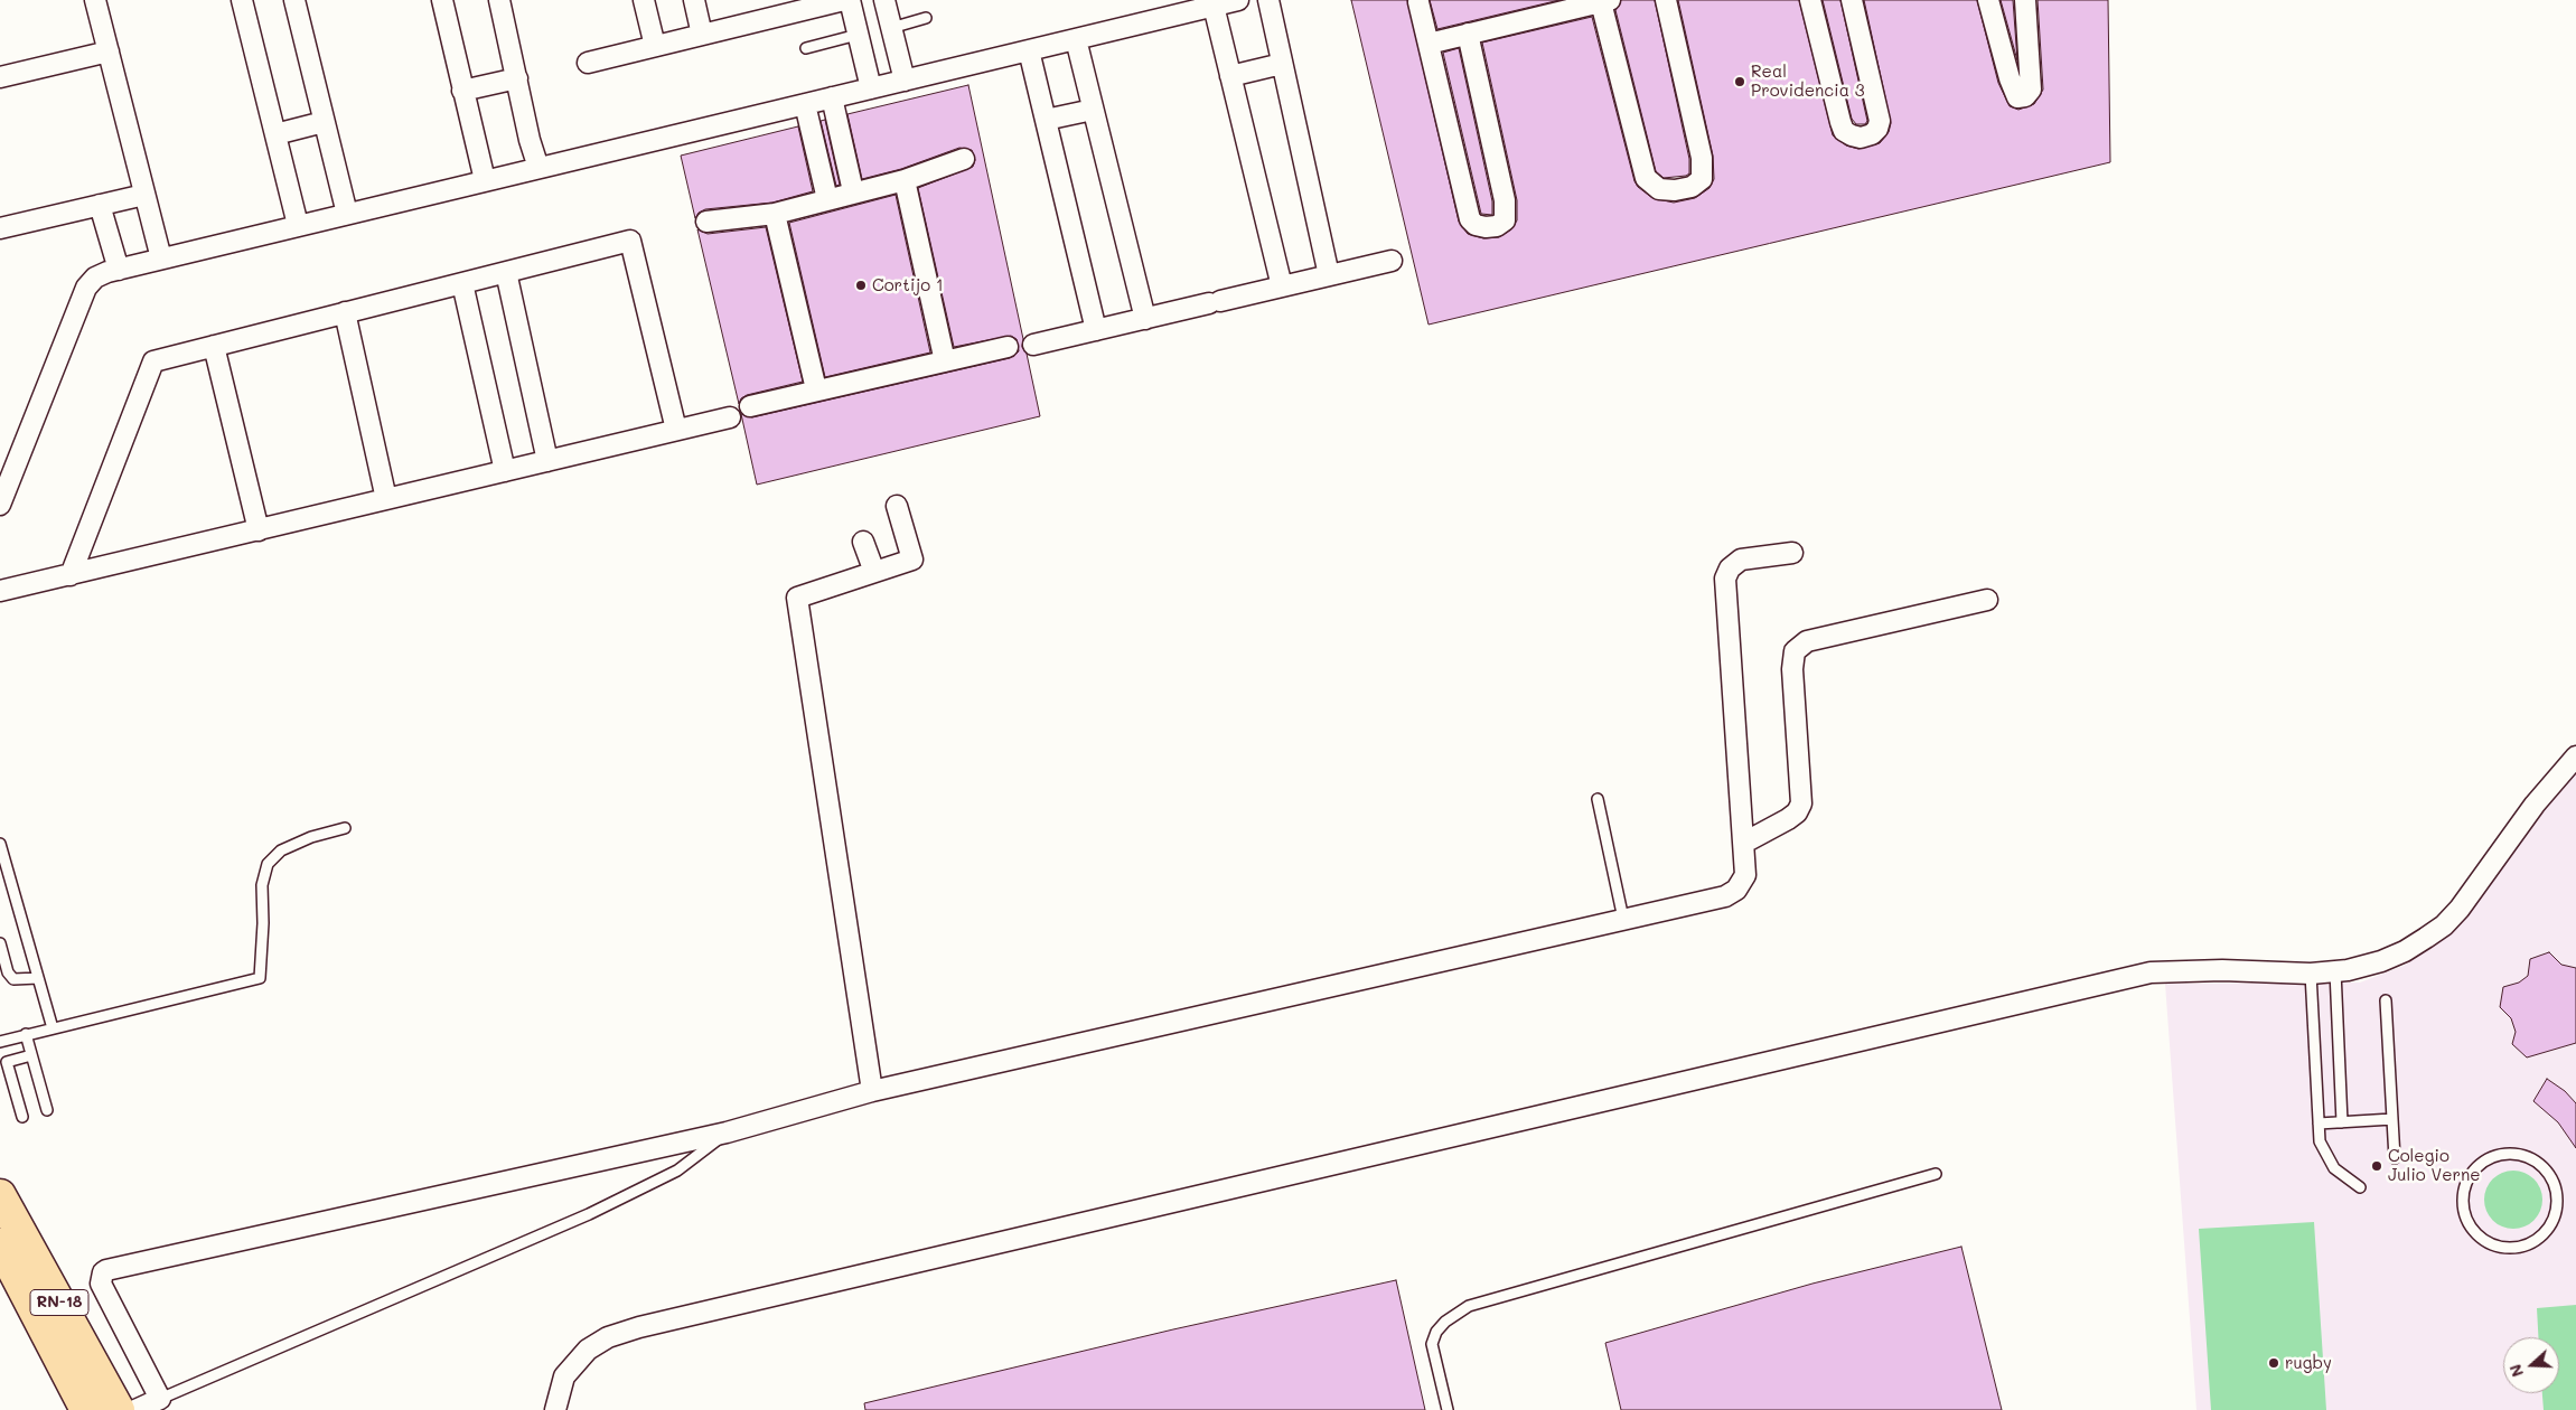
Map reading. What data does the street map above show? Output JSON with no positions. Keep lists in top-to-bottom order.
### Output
{
  "streets": {
    "main road": ["RN-18"]
  },
  "places": [
    "Real Providencia 3",
    "Cortijo 1",
    "Colegio Julio Verne",
    "rugby"
  ],
  "north": "left"
}
